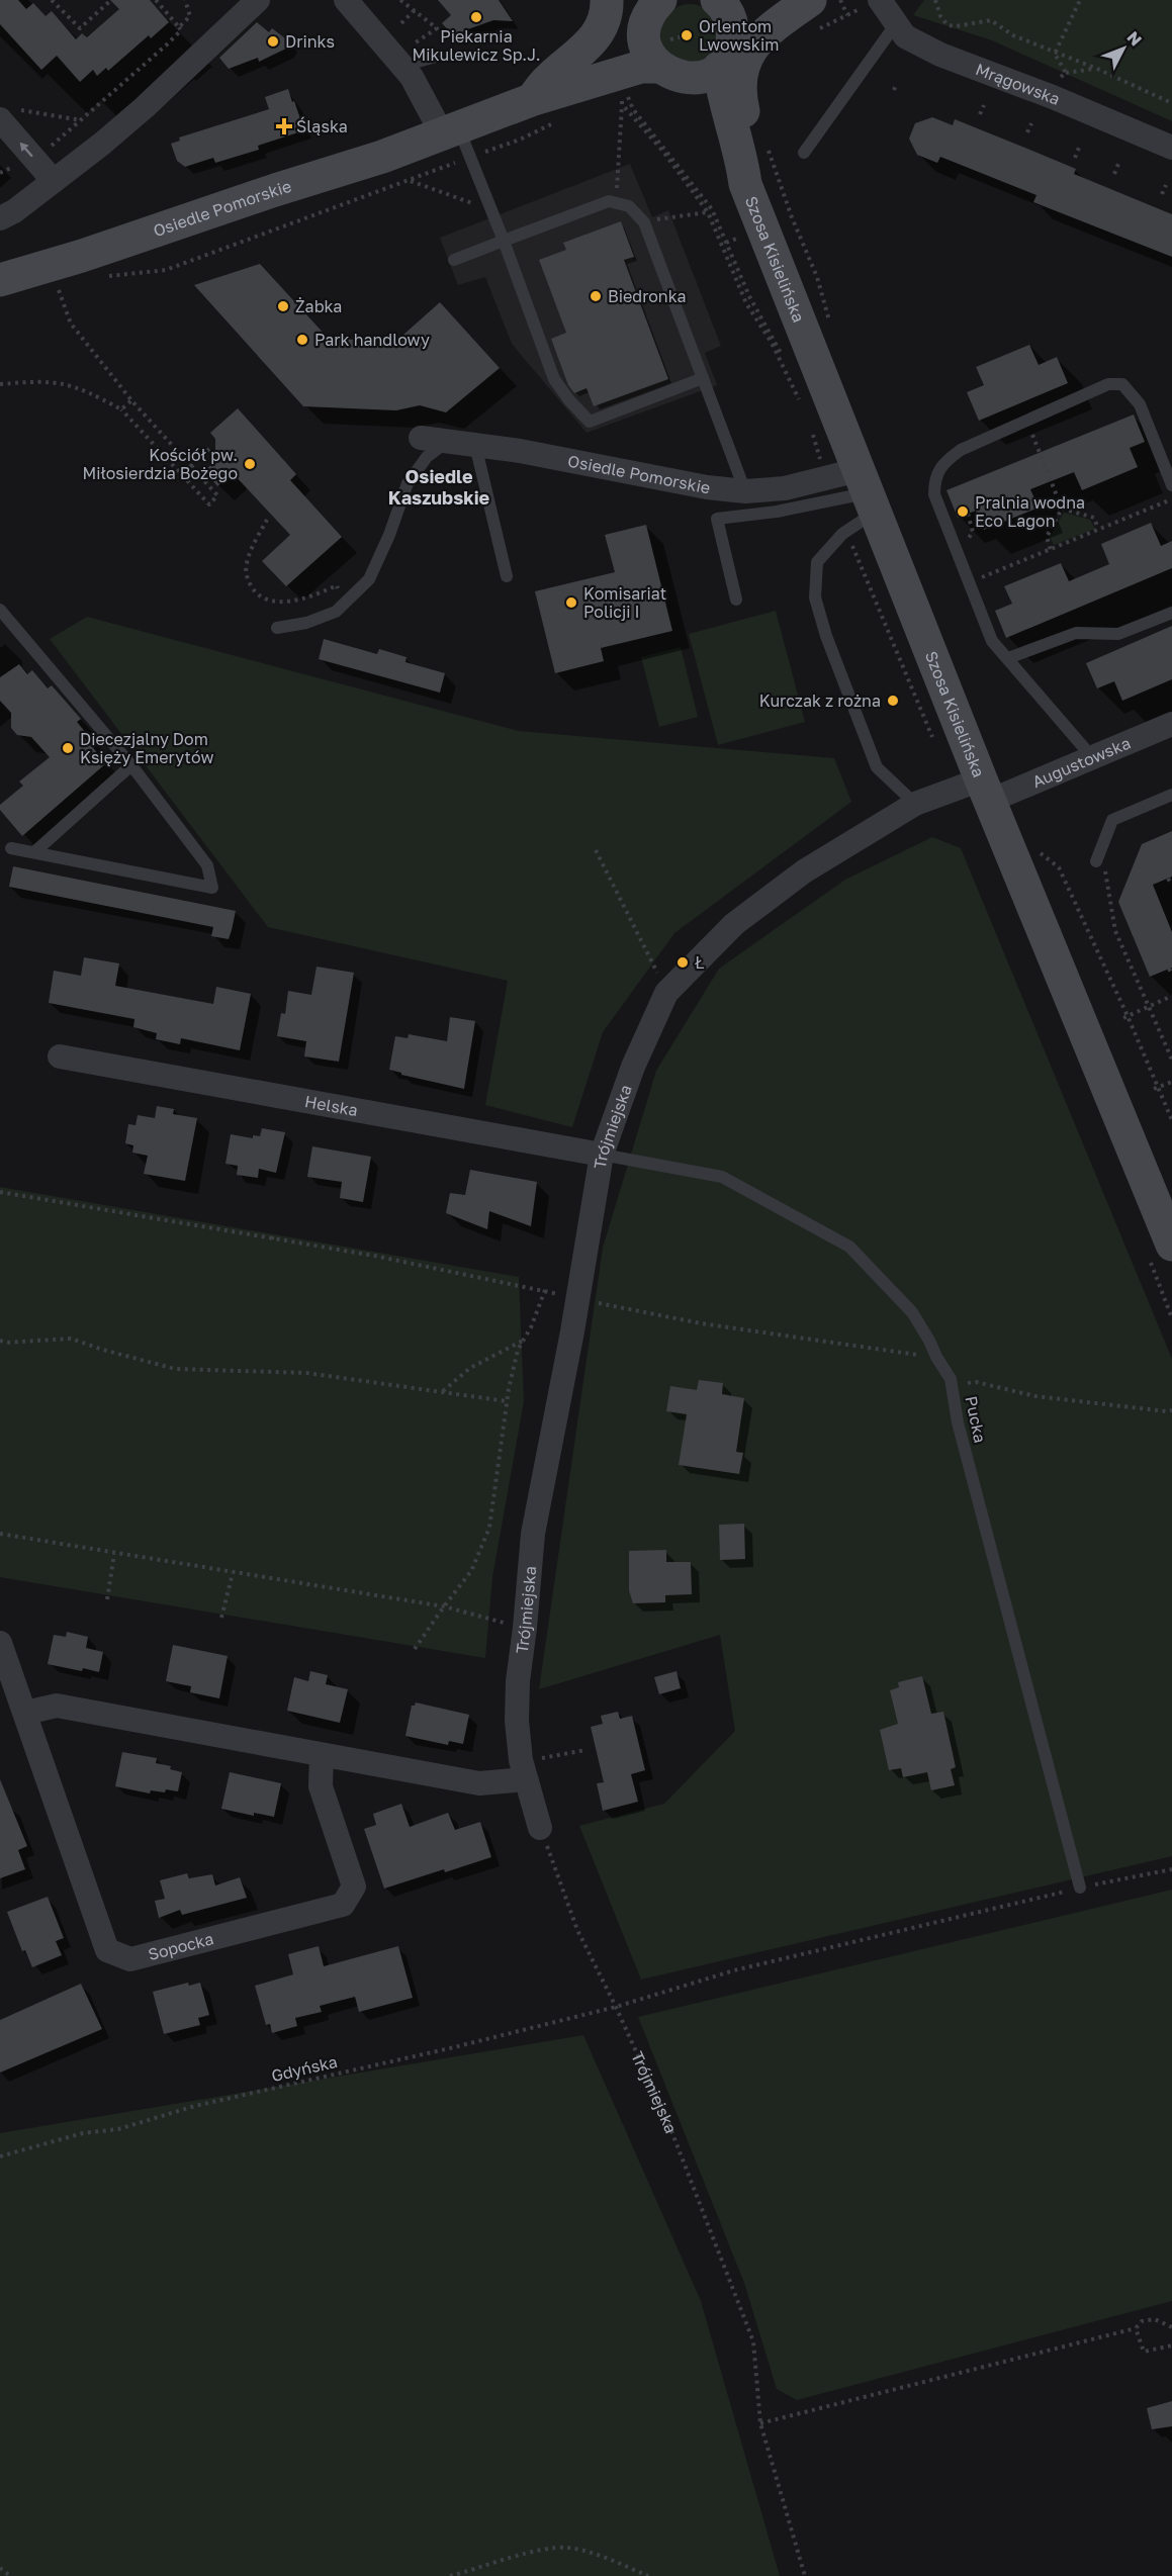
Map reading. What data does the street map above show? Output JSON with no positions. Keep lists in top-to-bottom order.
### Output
{
  "streets": {
    "street": [
      "Mrągowska",
      "Osiedle Pomorskie",
      "Szosa Kisielińska",
      "Augustowska",
      "Helska",
      "Trójmiejska",
      "Sopocka"
    ],
    "lane": ["Pucka"],
    "path": ["Gdyńska"]
  },
  "crossings": [
    ["Osiedle Pomorskie", "Szosa Kisielińska"],
    ["Szosa Kisielińska", "Augustowska"],
    ["Szosa Kisielińska", "Trójmiejska"],
    ["Augustowska", "Trójmiejska"],
    ["Helska", "Trójmiejska"],
    ["Helska", "Pucka"],
    ["Trójmiejska", "Pucka"],
    ["Trójmiejska", "Gdyńska"],
    ["Pucka", "Gdyńska"]
  ],
  "districts": ["Osiedle Kaszubskie"],
  "places": {
    "other": [
      "Piekarnia Mikulewicz Sp.J.",
      "Orlentom Lwowskim",
      "Drinks",
      "Biedronka",
      "Żabka",
      "Park handlowy",
      "Kościół pw. Miłosierdzia Bożego",
      "Pralnia wodna Eco Lagon",
      "Komisariat Policji I",
      "Kurczak z rożna",
      "Diecezjalny Dom Księży Emerytów",
      "Ł"
    ],
    "health": ["Śląska"]
  },
  "north": "top right"
}
